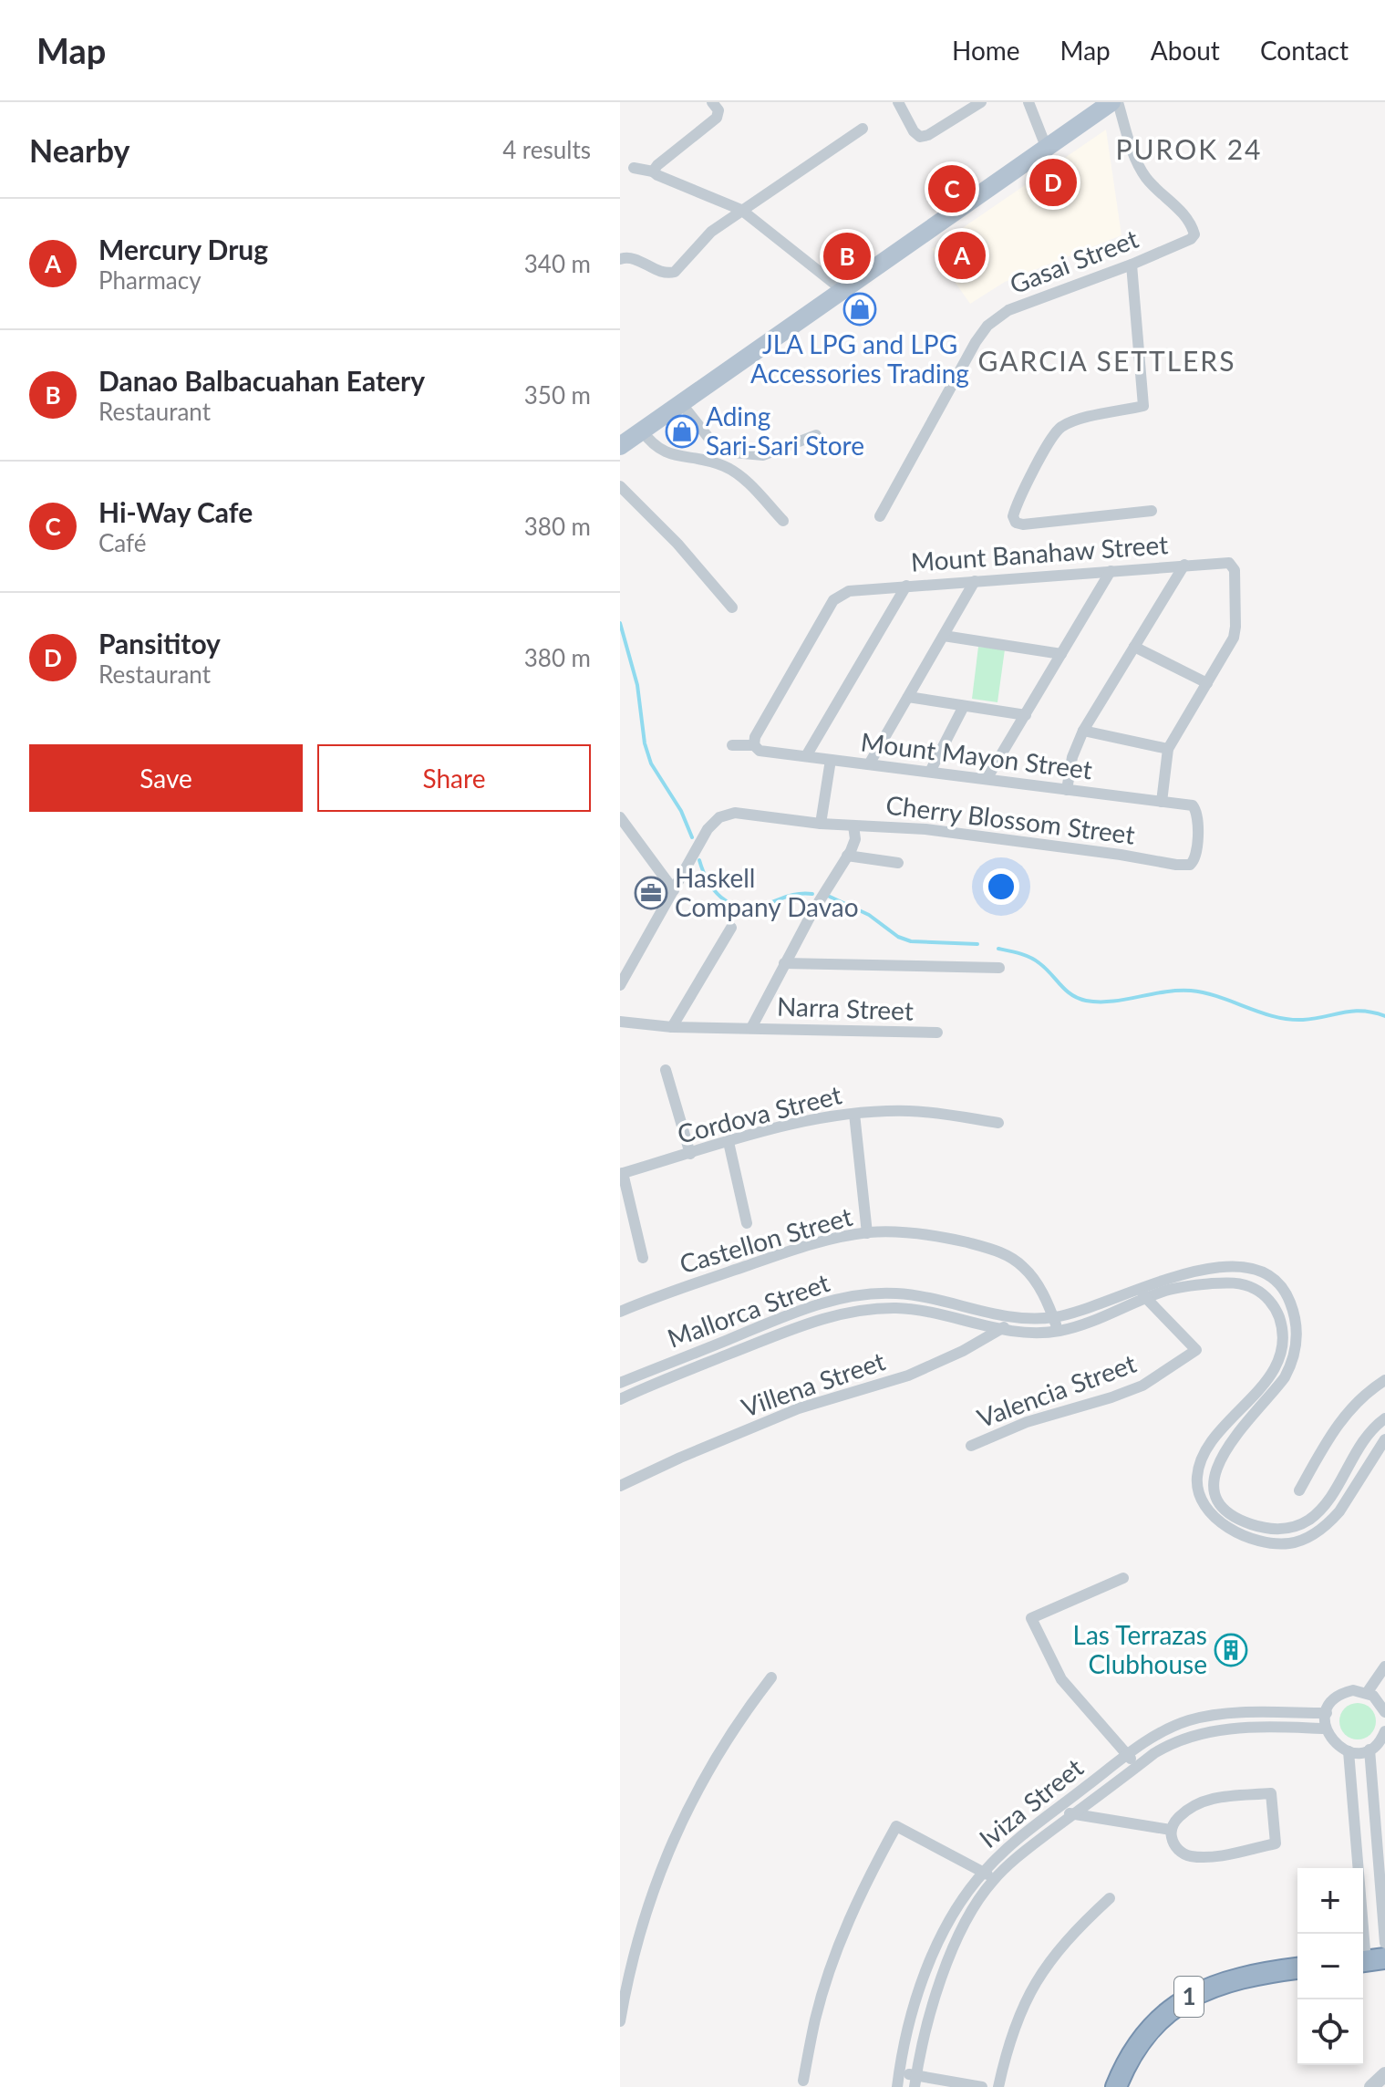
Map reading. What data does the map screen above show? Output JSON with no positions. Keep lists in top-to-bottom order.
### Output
{
  "streets": {
    "highway": ["1"],
    "street": [
      "Gasai Street",
      "Mount Banahaw Street",
      "Mount Mayon Street",
      "Cherry Blossom Street",
      "Narra Street",
      "Cordova Street",
      "Castellon Street",
      "Mallorca Street",
      "Villena Street",
      "Valencia Street",
      "Iviza Street"
    ]
  },
  "crossings": [
    ["Mount Banahaw Street", "Mount Mayon Street"],
    ["Mount Mayon Street", "Cherry Blossom Street"],
    ["Castellon Street", "Mallorca Street"],
    ["Mallorca Street", "Villena Street"],
    ["Mallorca Street", "Valencia Street"]
  ],
  "districts": ["PUROK 24", "GARCIA SETTLERS"],
  "places": {
    "shop": ["JLA LPG and LPG Accessories Trading", "Ading Sari-Sari Store"],
    "office": ["Haskell Company Davao"],
    "building": ["Las Terrazas Clubhouse"]
  },
  "page": {
    "header": "Map",
    "nav": [
      "Home",
      "Map",
      "About",
      "Contact"
    ],
    "heading": ["Nearby", "4 results"],
    "pins": [
      "D",
      "C",
      "A",
      "B"
    ],
    "list": [
      {
        "mark": "A",
        "name": "Mercury Drug",
        "note": "Pharmacy",
        "value": "340 m"
      },
      {
        "mark": "B",
        "name": "Danao Balbacuahan Eatery",
        "note": "Restaurant",
        "value": "350 m"
      },
      {
        "mark": "C",
        "name": "Hi-Way Cafe",
        "note": "Café",
        "value": "380 m"
      },
      {
        "mark": "D",
        "name": "Pansititoy",
        "note": "Restaurant",
        "value": "380 m"
      }
    ],
    "buttons": ["Save", "Share"],
    "map_buttons": ["+", "−"]
  }
}
